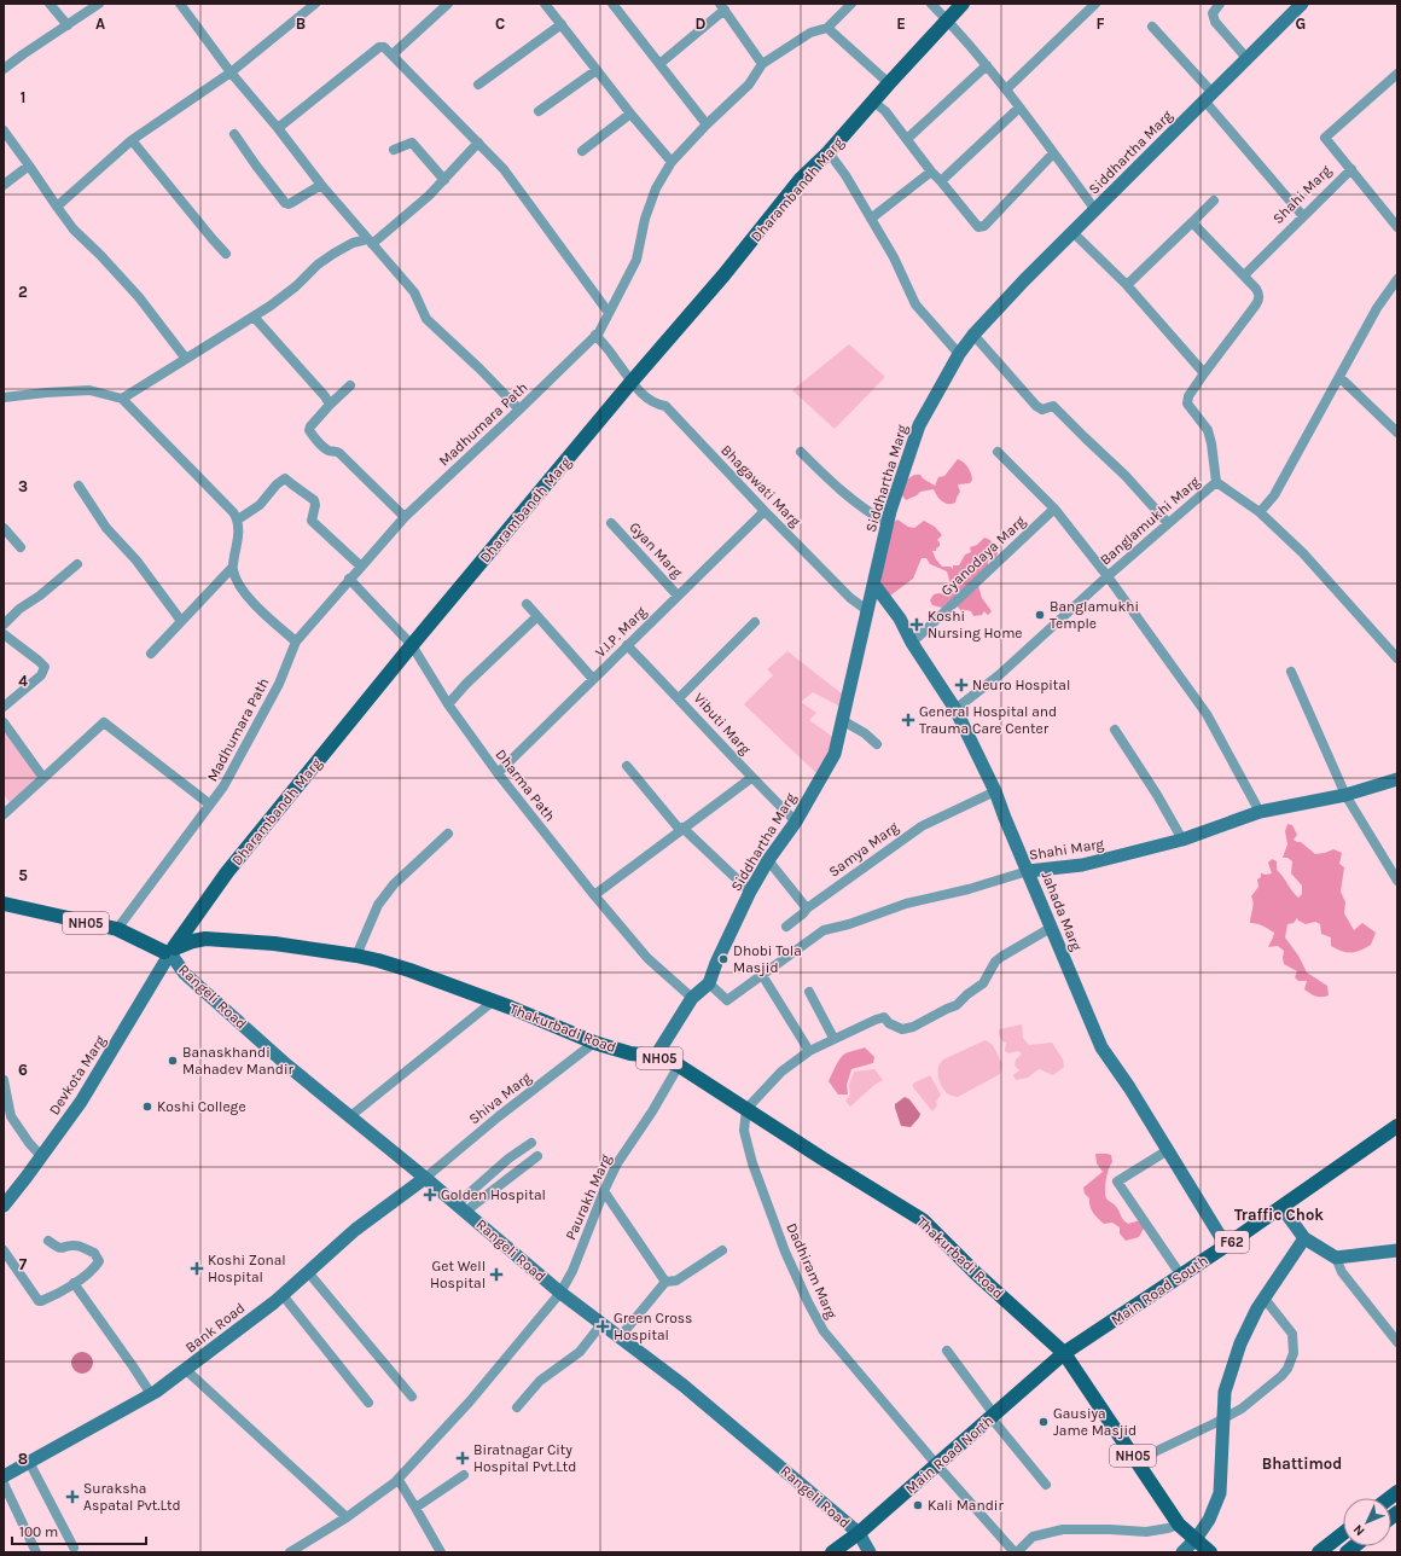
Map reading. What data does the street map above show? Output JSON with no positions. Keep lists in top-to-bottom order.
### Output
{
  "streets": {
    "main road": [
      "Dharambandh Marg",
      "NH05",
      "Rangeli Road",
      "Thakurbadi Road",
      "F62",
      "Main Road South",
      "Main Road North"
    ],
    "street": [
      "Siddhartha Marg",
      "Shahi Marg",
      "Madhumara Path",
      "Bhagawati Marg",
      "Banglamukhi Marg",
      "Gyan Marg",
      "Gyanodaya Marg",
      "V.I.P. Marg",
      "Vibuti Marg",
      "Dharma Path",
      "Samya Marg",
      "Jahada Marg",
      "Devkota Marg",
      "Shiva Marg",
      "Paurakh Marg",
      "Dadhiram Marg",
      "Bank Road"
    ]
  },
  "crossings": [
    ["Siddhartha Marg", "Shahi Marg"],
    ["Siddhartha Marg", "Bhagawati Marg"],
    ["Siddhartha Marg", "Vibuti Marg"],
    ["Siddhartha Marg", "Dharma Path"],
    ["Siddhartha Marg", "Jahada Marg"],
    ["Siddhartha Marg", "Thakurbadi Road"],
    ["Dharambandh Marg", "Bhagawati Marg"],
    ["Dharambandh Marg", "Dharma Path"],
    ["Dharambandh Marg", "Rangeli Road"],
    ["Dharambandh Marg", "Thakurbadi Road"],
    ["Dharambandh Marg", "Devkota Marg"],
    ["Shahi Marg", "Jahada Marg"],
    ["Madhumara Path", "Bhagawati Marg"],
    ["Madhumara Path", "Dharma Path"],
    ["Madhumara Path", "Rangeli Road"],
    ["Bhagawati Marg", "V.I.P. Marg"],
    ["Banglamukhi Marg", "Jahada Marg"],
    ["Gyan Marg", "V.I.P. Marg"],
    ["Gyanodaya Marg", "Jahada Marg"],
    ["V.I.P. Marg", "Vibuti Marg"],
    ["V.I.P. Marg", "Dharma Path"],
    ["Samya Marg", "Jahada Marg"],
    ["Jahada Marg", "Main Road South"],
    ["NH05", "Thakurbadi Road"],
    ["NH05", "Main Road South"],
    ["NH05", "Main Road North"],
    ["Rangeli Road", "Thakurbadi Road"],
    ["Rangeli Road", "Devkota Marg"],
    ["Rangeli Road", "Shiva Marg"],
    ["Rangeli Road", "Paurakh Marg"],
    ["Rangeli Road", "Bank Road"],
    ["Rangeli Road", "Main Road North"],
    ["Thakurbadi Road", "Devkota Marg"],
    ["Thakurbadi Road", "Shiva Marg"],
    ["Thakurbadi Road", "Paurakh Marg"],
    ["Thakurbadi Road", "Dadhiram Marg"],
    ["Thakurbadi Road", "Main Road South"],
    ["Thakurbadi Road", "Main Road North"],
    ["Shiva Marg", "Bank Road"],
    ["Dadhiram Marg", "Main Road North"],
    ["Main Road South", "Main Road North"]
  ],
  "districts": ["Traffic Chok", "Bhattimod"],
  "places": {
    "other": [
      "Banglamukhi Temple",
      "Dhobi Tola Masjid",
      "Banaskhandi Mahadev Mandir",
      "Koshi College",
      "Gausiya Jame Masjid",
      "Kali Mandir"
    ],
    "health": [
      "Koshi Nursing Home",
      "Neuro Hospital",
      "General Hospital and Trauma Care Center",
      "Golden Hospital",
      "Koshi Zonal Hospital",
      "Get Well Hospital",
      "Green Cross Hospital",
      "Biratnagar City Hospital Pvt.Ltd",
      "Suraksha Aspatal Pvt.Ltd"
    ]
  },
  "scale_bar": "100 m",
  "north": "bottom left",
  "grid": {
    "columns": [
      "A",
      "B",
      "C",
      "D",
      "E",
      "F",
      "G"
    ],
    "rows": [
      "1",
      "2",
      "3",
      "4",
      "5",
      "6",
      "7",
      "8"
    ]
  }
}
